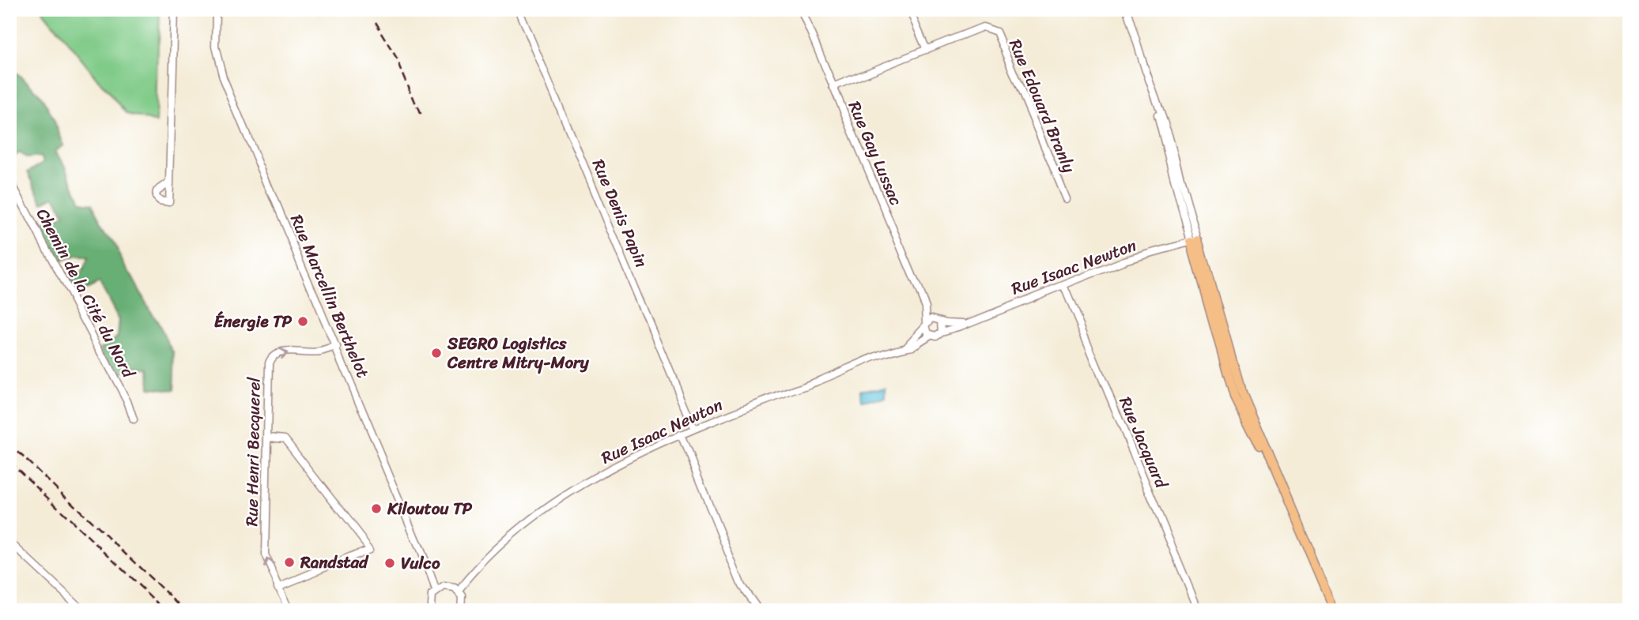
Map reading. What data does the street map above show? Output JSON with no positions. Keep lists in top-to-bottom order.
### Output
{
  "streets": {
    "street": [
      "Rue Edouard Branly",
      "Rue Gay Lussac",
      "Rue Denis Papin",
      "Rue Isaac Newton",
      "Chemin de la Cité du Nord",
      "Rue Marcellin Berthelot",
      "Rue Jacquard",
      "Rue Henri Becquerel"
    ]
  },
  "crossings": [
    ["Rue Edouard Branly", "Rue Gay Lussac"],
    ["Rue Gay Lussac", "Rue Isaac Newton"],
    ["Rue Denis Papin", "Rue Isaac Newton"],
    ["Rue Isaac Newton", "Rue Jacquard"],
    ["Rue Marcellin Berthelot", "Rue Henri Becquerel"]
  ],
  "one_way": ["Rue Henri Becquerel"],
  "places": [
    "Énergie TP",
    "SEGRO Logistics Centre Mitry-Mory",
    "Kiloutou TP",
    "Randstad",
    "Vulco"
  ]
}
